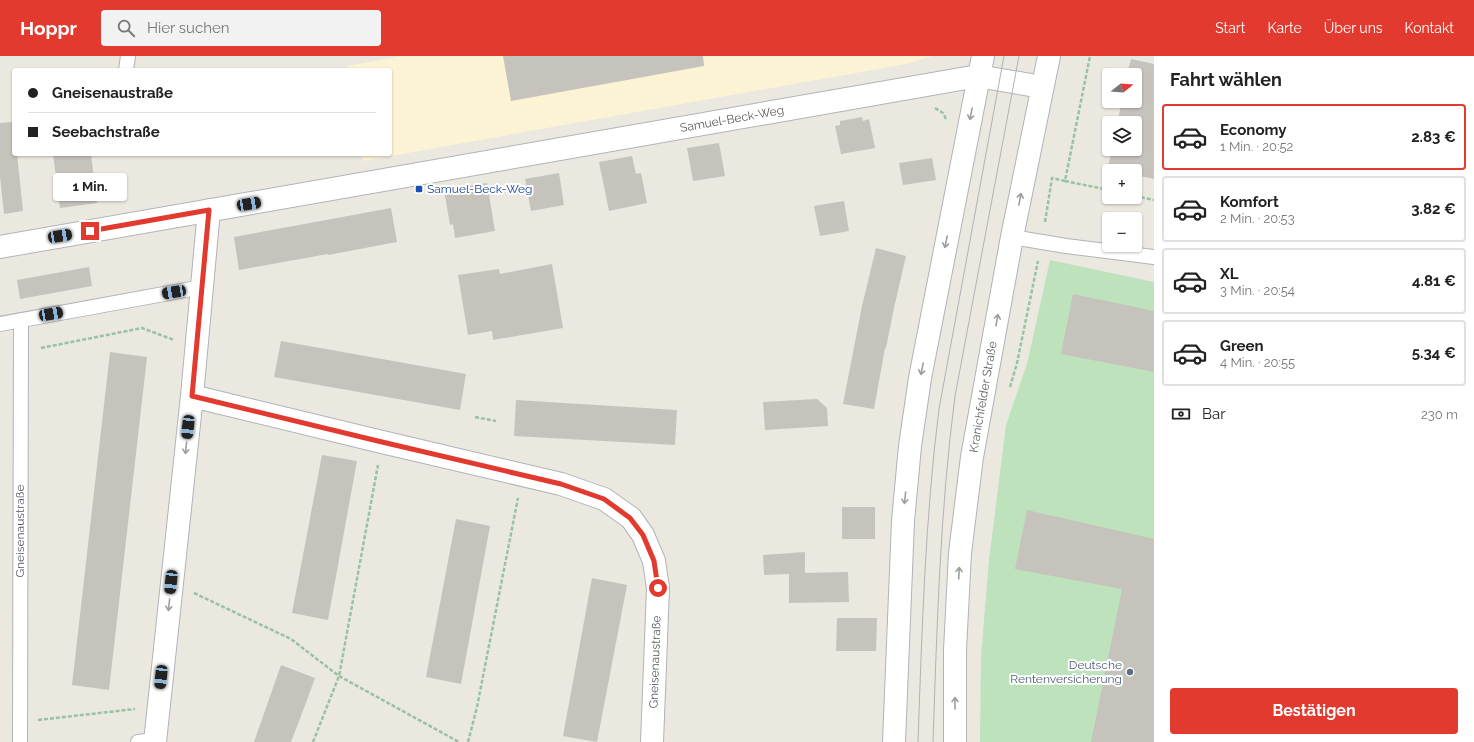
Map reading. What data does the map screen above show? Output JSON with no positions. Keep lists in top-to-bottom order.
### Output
{
  "streets": {
    "street": ["Samuel-Beck-Weg", "Kranichfelder Straße", "Gneisenaustraße"]
  },
  "crossings": [
    ["Samuel-Beck-Weg", "Kranichfelder Straße"]
  ],
  "places": {
    "transit": ["Samuel-Beck-Weg"],
    "other": ["Deutsche Rentenversicherung"]
  },
  "north": "right",
  "page": {
    "header": "Hoppr",
    "search": "Hier suchen",
    "nav": [
      "Start",
      "Karte",
      "Über uns",
      "Kontakt"
    ],
    "heading": "Fahrt wählen",
    "map_buttons": ["+", "−"],
    "banner": ["Gneisenaustraße", "Seebachstraße"],
    "list": [
      {
        "name": "Economy",
        "note": "1 Min. · 20:52",
        "value": "2.83 €"
      },
      {
        "name": "Komfort",
        "note": "2 Min. · 20:53",
        "value": "3.82 €"
      },
      {
        "name": "XL",
        "note": "3 Min. · 20:54",
        "value": "4.81 €"
      },
      {
        "name": "Green",
        "note": "4 Min. · 20:55",
        "value": "5.34 €"
      }
    ],
    "bubble": "1 Min.",
    "pay": ["Bar", "230 m"],
    "buttons": "Bestätigen"
  }
}
